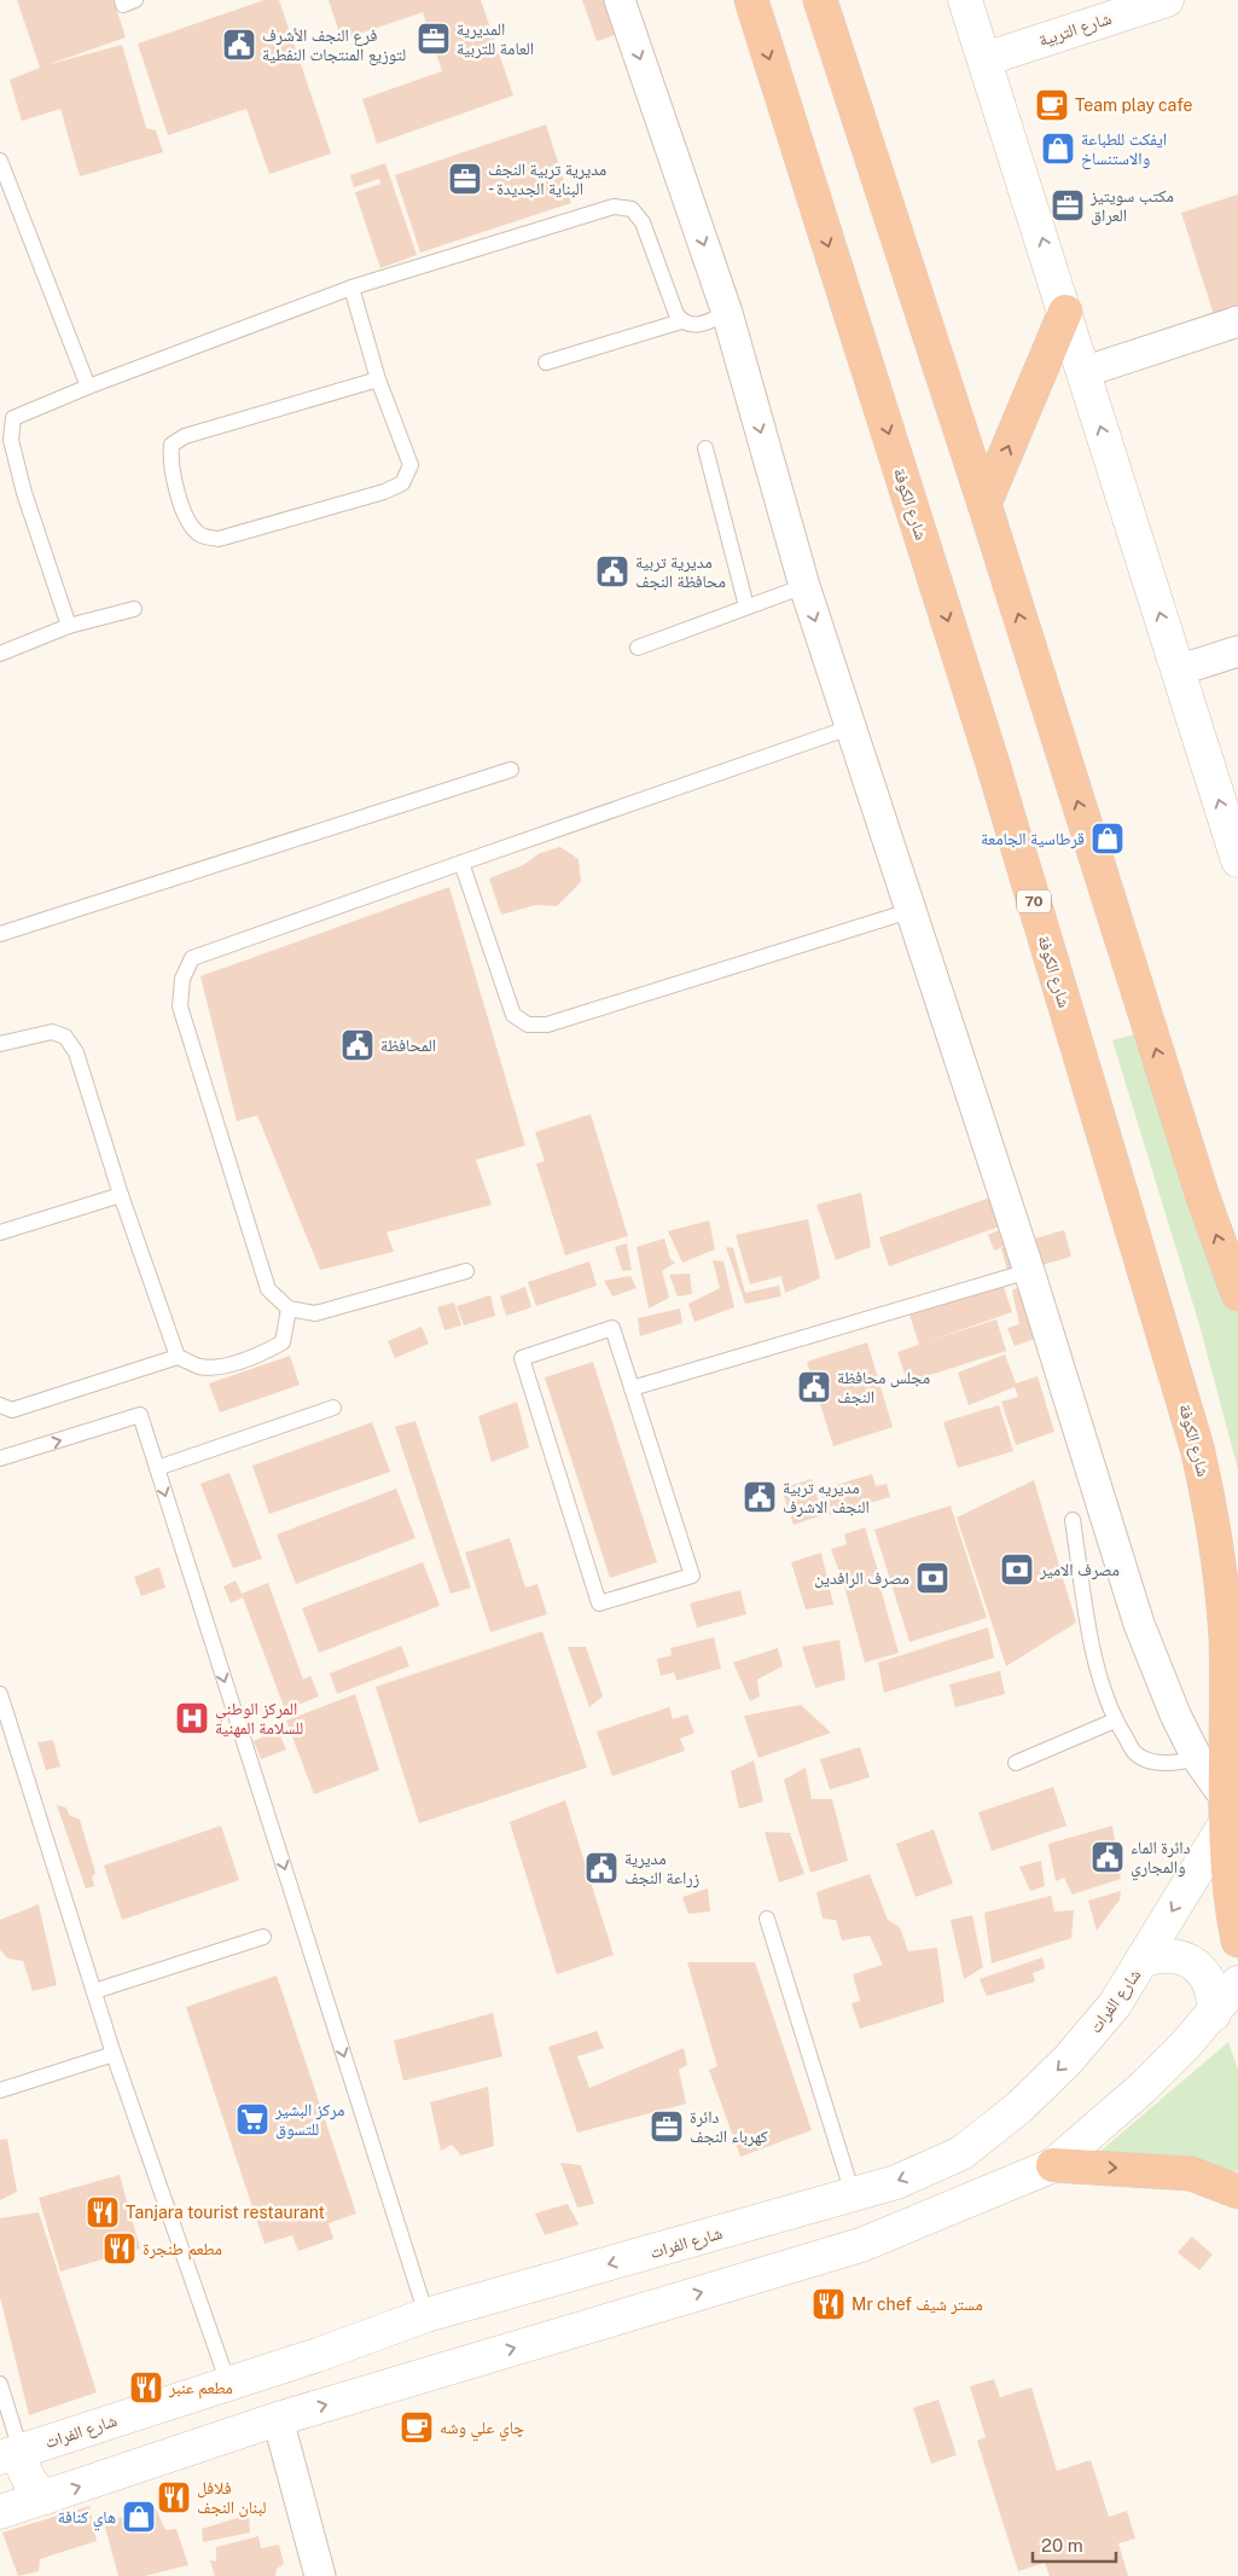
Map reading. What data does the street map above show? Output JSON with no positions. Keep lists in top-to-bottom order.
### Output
{
  "streets": {
    "highway": ["شارع الكوفة", "70"],
    "main road": ["شارع التربية", "شارع الفرات"]
  },
  "crossings": [
    ["شارع الكوفة", "70"],
    ["شارع الكوفة", "شارع الفرات"],
    ["70", "شارع الفرات"]
  ],
  "places": {
    "office": [
      "المديرية العامة للتربية",
      "مديرية تربية النجف - البناية الجديدة",
      "مكتب سويتيز العراق",
      "دائرة كهرباء النجف"
    ],
    "public building": [
      "فرع النجف الأشرف لتوزيع المنتجات النفطية",
      "مديرية تربية محافظة النجف",
      "المحافظة",
      "مجلس محافظة النجف",
      "مديريه تربية النجف الاشرف",
      "دائرة الماء والمجاري",
      "مديرية زراعة النجف"
    ],
    "cafe": ["Team play cafe", "چاي علي وشه"],
    "shop": ["ايفكت للطباعة والاستنساخ", "قرطاسية الجامعة", "هاي كنافة"],
    "bank": ["مصرف الامير", "مصرف الرافدين"],
    "hospital": ["المركز الوطني للسلامة المهنية"],
    "supermarket": ["مركز البشير للتسوق"],
    "restaurant": [
      "Tanjara tourist restaurant",
      "مطعم طنجرة",
      "Mr chef مستر شيف",
      "مطعم عنبر",
      "فلافل لبنان النجف"
    ]
  },
  "scale_bar": "20 m"
}
